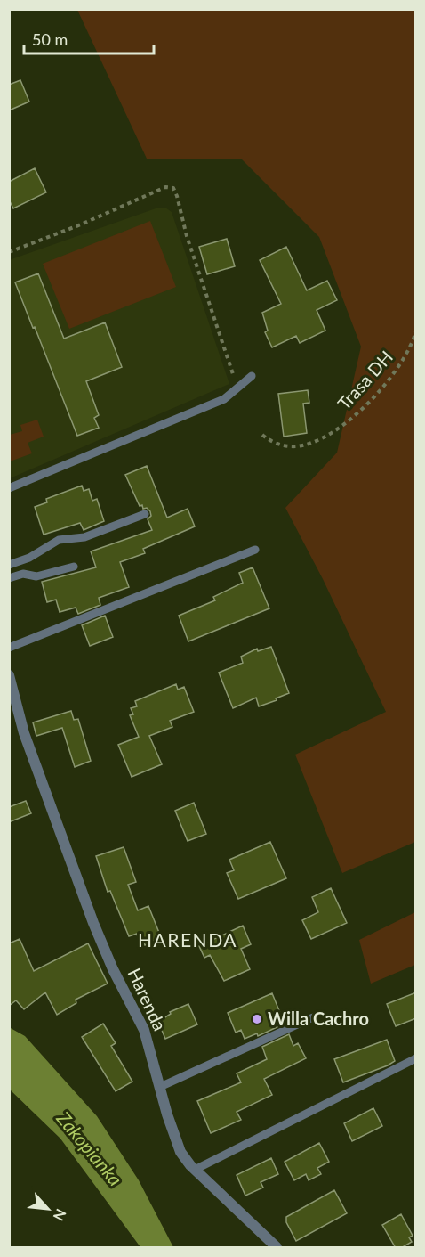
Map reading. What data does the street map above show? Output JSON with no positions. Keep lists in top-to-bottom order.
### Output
{
  "streets": {
    "street": ["Harenda"],
    "path": ["Trasa DH"]
  },
  "districts": ["HARENDA"],
  "water": ["Zakopianka"],
  "places": ["Willa Cachro"],
  "scale_bar": "50 m",
  "north": "bottom right"
}
